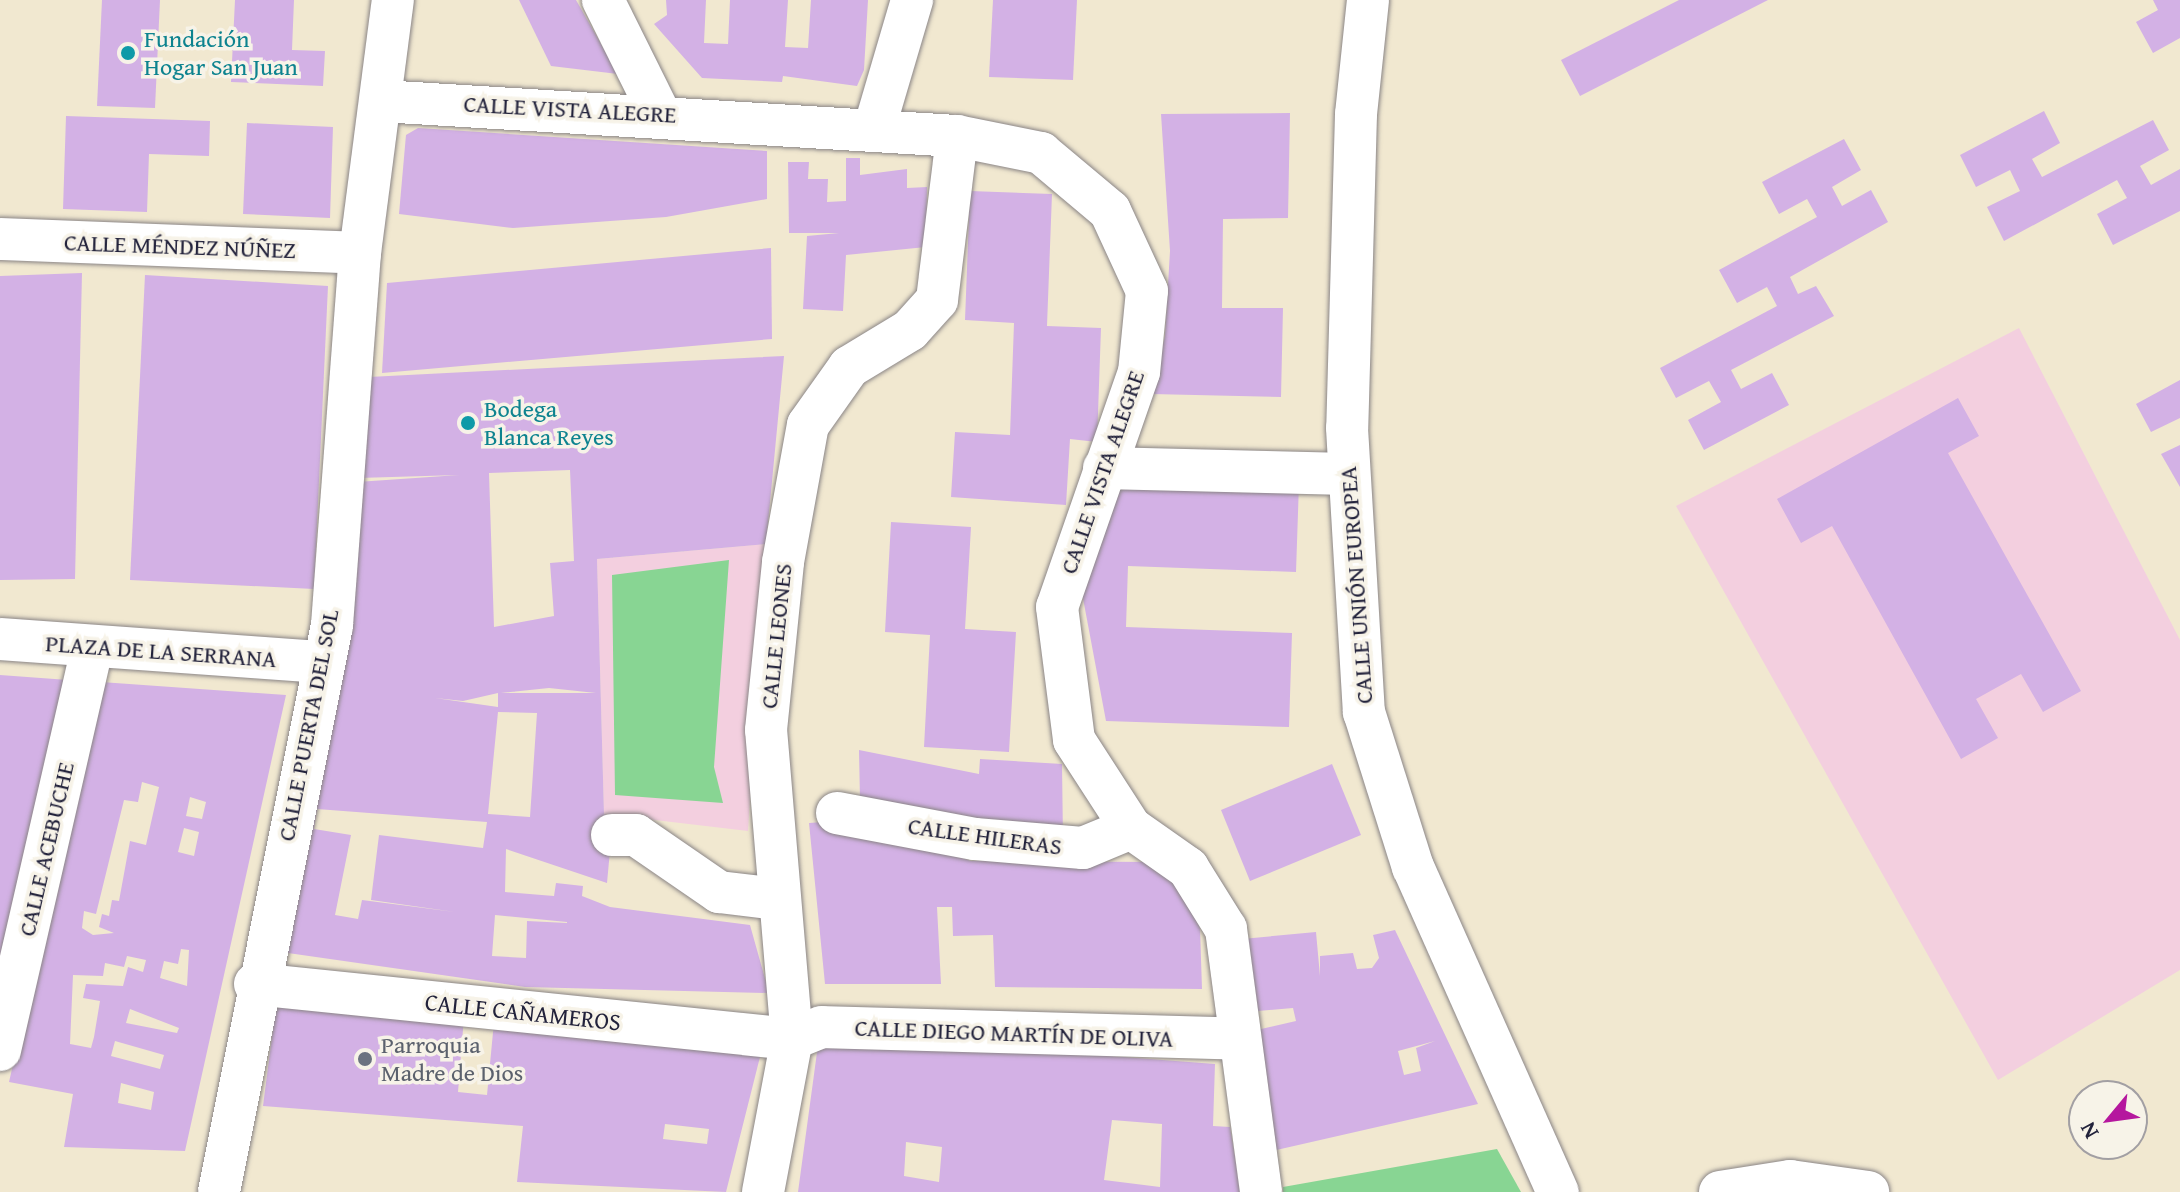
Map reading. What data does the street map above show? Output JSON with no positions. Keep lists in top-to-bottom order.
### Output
{
  "streets": {
    "street": [
      "CALLE VISTA ALEGRE",
      "CALLE MÉNDEZ NÚÑEZ",
      "CALLE UNIÓN EUROPEA",
      "CALLE LEONES",
      "PLAZA DE LA SERRANA",
      "CALLE PUERTA DEL SOL",
      "CALLE HILERAS",
      "CALLE ACEBUCHE",
      "CALLE CAÑAMEROS",
      "CALLE DIEGO MARTÍN DE OLIVA"
    ]
  },
  "crossings": [
    ["CALLE VISTA ALEGRE", "CALLE LEONES"],
    ["CALLE VISTA ALEGRE", "CALLE PUERTA DEL SOL"],
    ["CALLE VISTA ALEGRE", "CALLE HILERAS"],
    ["CALLE VISTA ALEGRE", "CALLE DIEGO MARTÍN DE OLIVA"],
    ["CALLE MÉNDEZ NÚÑEZ", "CALLE PUERTA DEL SOL"],
    ["CALLE LEONES", "CALLE CAÑAMEROS"],
    ["CALLE LEONES", "CALLE DIEGO MARTÍN DE OLIVA"],
    ["PLAZA DE LA SERRANA", "CALLE PUERTA DEL SOL"],
    ["PLAZA DE LA SERRANA", "CALLE ACEBUCHE"],
    ["CALLE PUERTA DEL SOL", "CALLE CAÑAMEROS"],
    ["CALLE CAÑAMEROS", "CALLE DIEGO MARTÍN DE OLIVA"]
  ],
  "places": ["Fundación Hogar San Juan", "Bodega Blanca Reyes", "Parroquia Madre de Dios"],
  "north": "bottom left"
}
